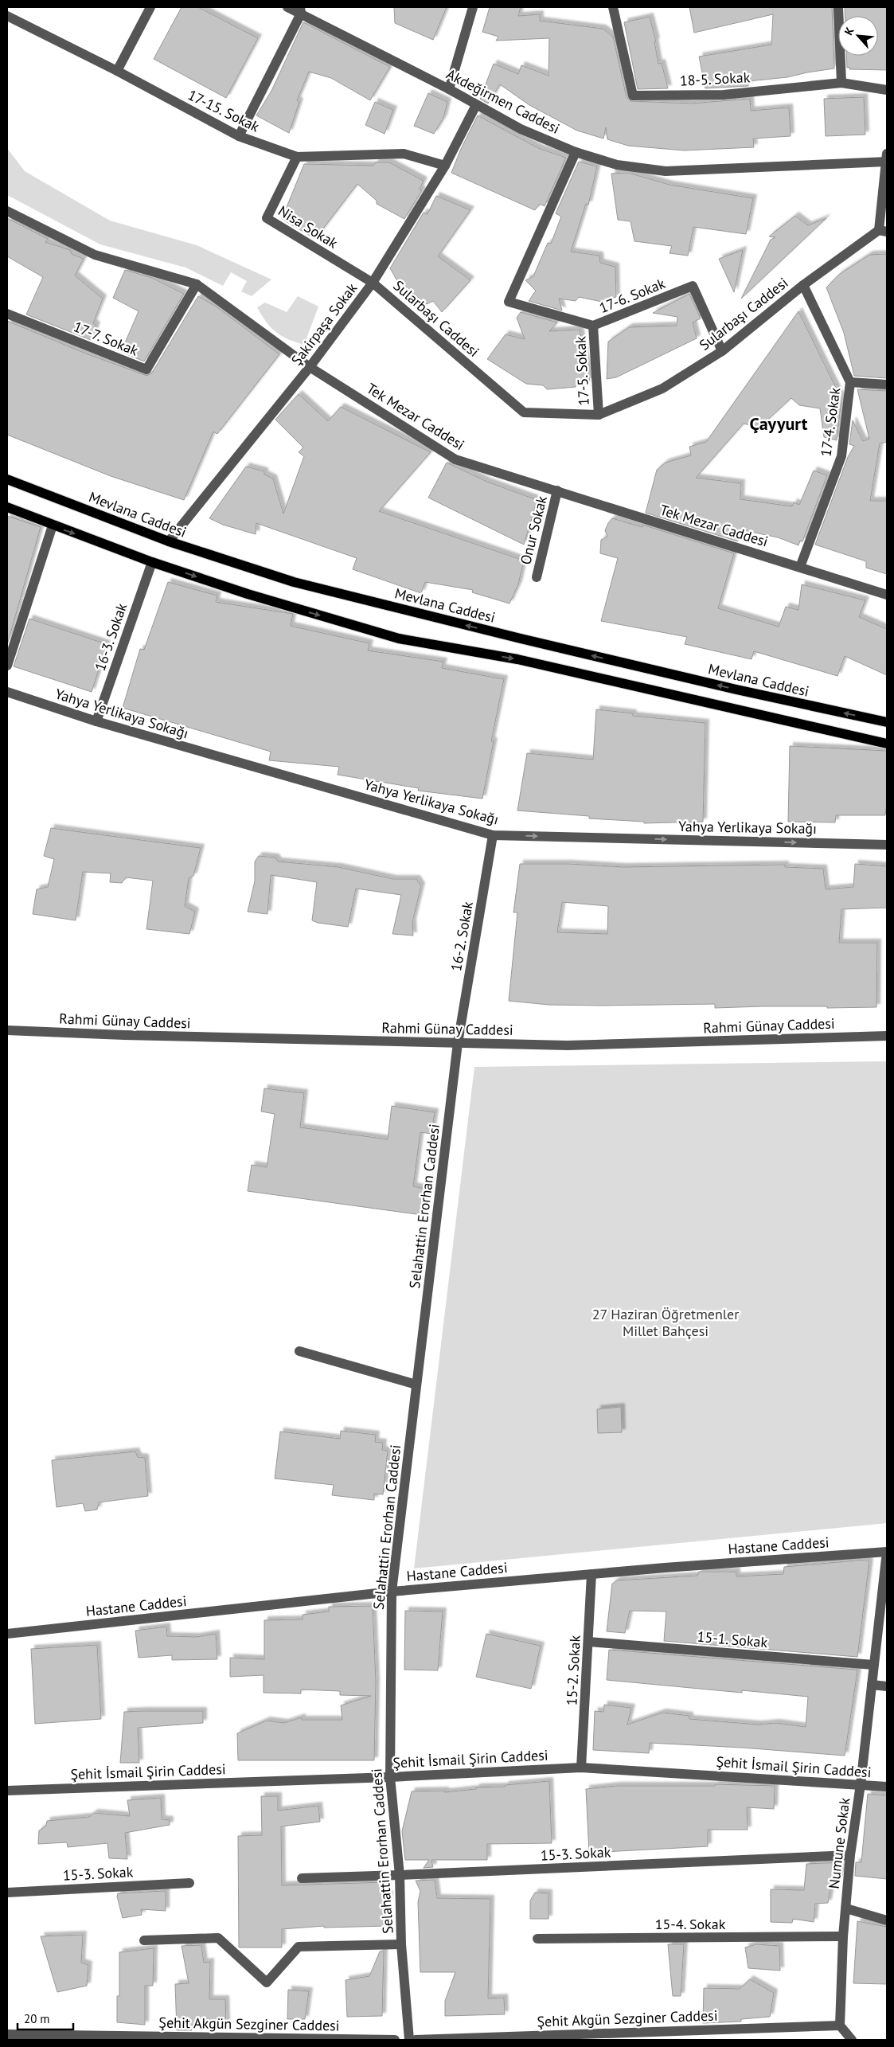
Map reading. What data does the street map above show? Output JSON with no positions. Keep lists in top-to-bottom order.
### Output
{
  "streets": {
    "main road": ["Mevlana Caddesi"],
    "street": [
      "18-5. Sokak",
      "Akdeğirmen Caddesi",
      "17-15. Sokak",
      "Nisa Sokak",
      "17-6. Sokak",
      "Sularbaşı Caddesi",
      "Şakirpaşa Sokak",
      "17-7. Sokak",
      "17-5. Sokak",
      "Tek Mezar Caddesi",
      "17-4. Sokak",
      "Onur Sokak",
      "16-3. Sokak",
      "Yahya Yerlikaya Sokağı",
      "16-2. Sokak",
      "Rahmi Günay Caddesi",
      "Selahattin Erorhan Caddesi",
      "Hastane Caddesi",
      "15-1. Sokak",
      "15-2. Sokak",
      "Şehit İsmail Şirin Caddesi",
      "Numune Sokak",
      "15-3. Sokak",
      "15-4. Sokak",
      "Şehit Akgün Sezginer Caddesi"
    ]
  },
  "crossings": [
    ["Akdeğirmen Caddesi", "17-6. Sokak"],
    ["Akdeğirmen Caddesi", "Şakirpaşa Sokak"],
    ["17-15. Sokak", "Nisa Sokak"],
    ["17-15. Sokak", "Şakirpaşa Sokak"],
    ["Nisa Sokak", "Sularbaşı Caddesi"],
    ["Nisa Sokak", "Şakirpaşa Sokak"],
    ["17-6. Sokak", "Sularbaşı Caddesi"],
    ["17-6. Sokak", "17-5. Sokak"],
    ["Sularbaşı Caddesi", "Şakirpaşa Sokak"],
    ["Sularbaşı Caddesi", "17-5. Sokak"],
    ["Sularbaşı Caddesi", "17-4. Sokak"],
    ["Şakirpaşa Sokak", "Tek Mezar Caddesi"],
    ["Şakirpaşa Sokak", "Mevlana Caddesi"],
    ["17-7. Sokak", "Tek Mezar Caddesi"],
    ["Tek Mezar Caddesi", "17-4. Sokak"],
    ["Tek Mezar Caddesi", "Onur Sokak"],
    ["16-3. Sokak", "Yahya Yerlikaya Sokağı"],
    ["Yahya Yerlikaya Sokağı", "16-2. Sokak"],
    ["16-2. Sokak", "Rahmi Günay Caddesi"],
    ["16-2. Sokak", "Selahattin Erorhan Caddesi"],
    ["Rahmi Günay Caddesi", "Selahattin Erorhan Caddesi"],
    ["Selahattin Erorhan Caddesi", "Hastane Caddesi"],
    ["Selahattin Erorhan Caddesi", "Şehit İsmail Şirin Caddesi"],
    ["Selahattin Erorhan Caddesi", "15-3. Sokak"],
    ["Hastane Caddesi", "15-2. Sokak"],
    ["Hastane Caddesi", "Numune Sokak"],
    ["15-1. Sokak", "15-2. Sokak"],
    ["15-1. Sokak", "Numune Sokak"],
    ["15-2. Sokak", "Şehit İsmail Şirin Caddesi"],
    ["Şehit İsmail Şirin Caddesi", "Numune Sokak"],
    ["Numune Sokak", "15-3. Sokak"],
    ["Numune Sokak", "15-4. Sokak"],
    ["Numune Sokak", "Şehit Akgün Sezginer Caddesi"]
  ],
  "one_way": ["Yahya Yerlikaya Sokağı"],
  "districts": ["Çayyurt"],
  "parks": ["27 Haziran Öğretmenler Millet Bahçesi"],
  "scale_bar": "20 m",
  "north": "top left"
}
